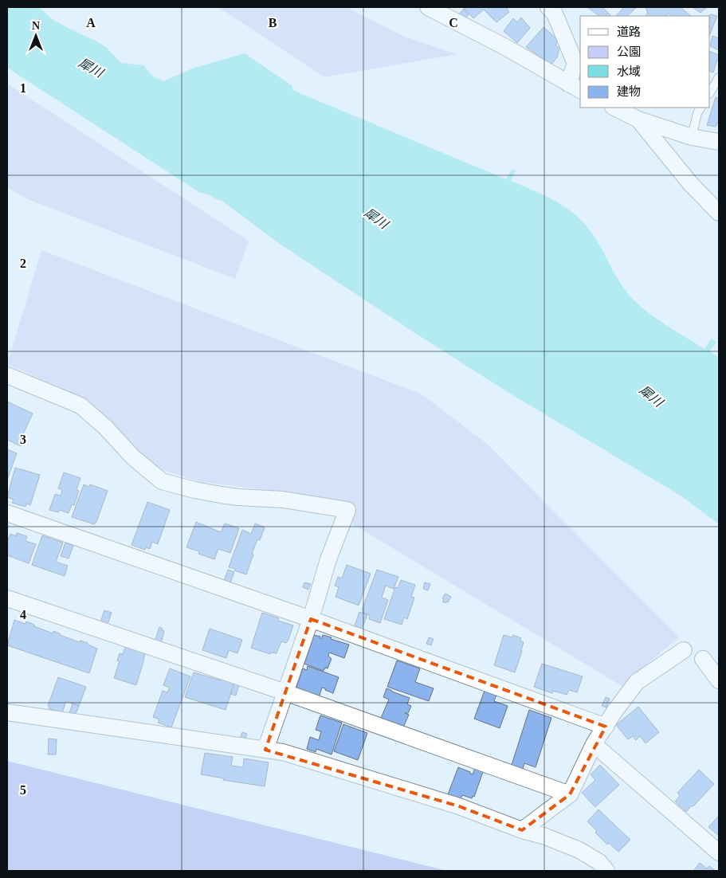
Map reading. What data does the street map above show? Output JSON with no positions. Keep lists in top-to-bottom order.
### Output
{
  "water": ["犀川"],
  "legend": [
    "道路",
    "公園",
    "水域",
    "建物"
  ],
  "north": "top",
  "grid": {
    "columns": ["A", "B", "C"],
    "rows": [
      "1",
      "2",
      "3",
      "4",
      "5"
    ]
  }
}
